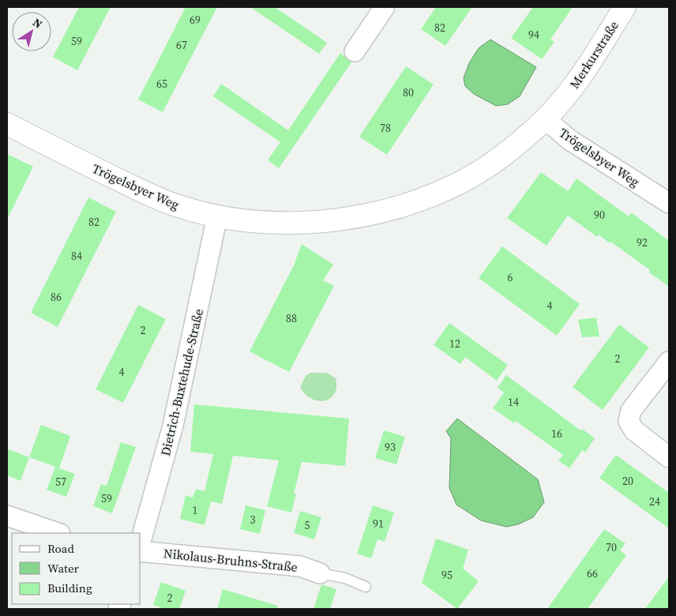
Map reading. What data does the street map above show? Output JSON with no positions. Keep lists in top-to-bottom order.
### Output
{
  "streets": {
    "street": [
      "Merkurstraße",
      "Trögelsbyer Weg",
      "Dietrich-Buxtehude-Straße",
      "Nikolaus-Bruhns-Straße"
    ]
  },
  "crossings": [
    ["Merkurstraße", "Trögelsbyer Weg"],
    ["Trögelsbyer Weg", "Dietrich-Buxtehude-Straße"]
  ],
  "house_numbers": [
    "69",
    "82",
    "94",
    "59",
    "67",
    "65",
    "80",
    "78",
    "90",
    "82",
    "92",
    "84",
    "6",
    "86",
    "4",
    "88",
    "2",
    "12",
    "2",
    "4",
    "14",
    "16",
    "93",
    "20",
    "57",
    "59",
    "24",
    "1",
    "3",
    "91",
    "5",
    "70",
    "66",
    "95",
    "2"
  ],
  "legend": ["Road", "Water", "Building"],
  "north": "top right"
}
